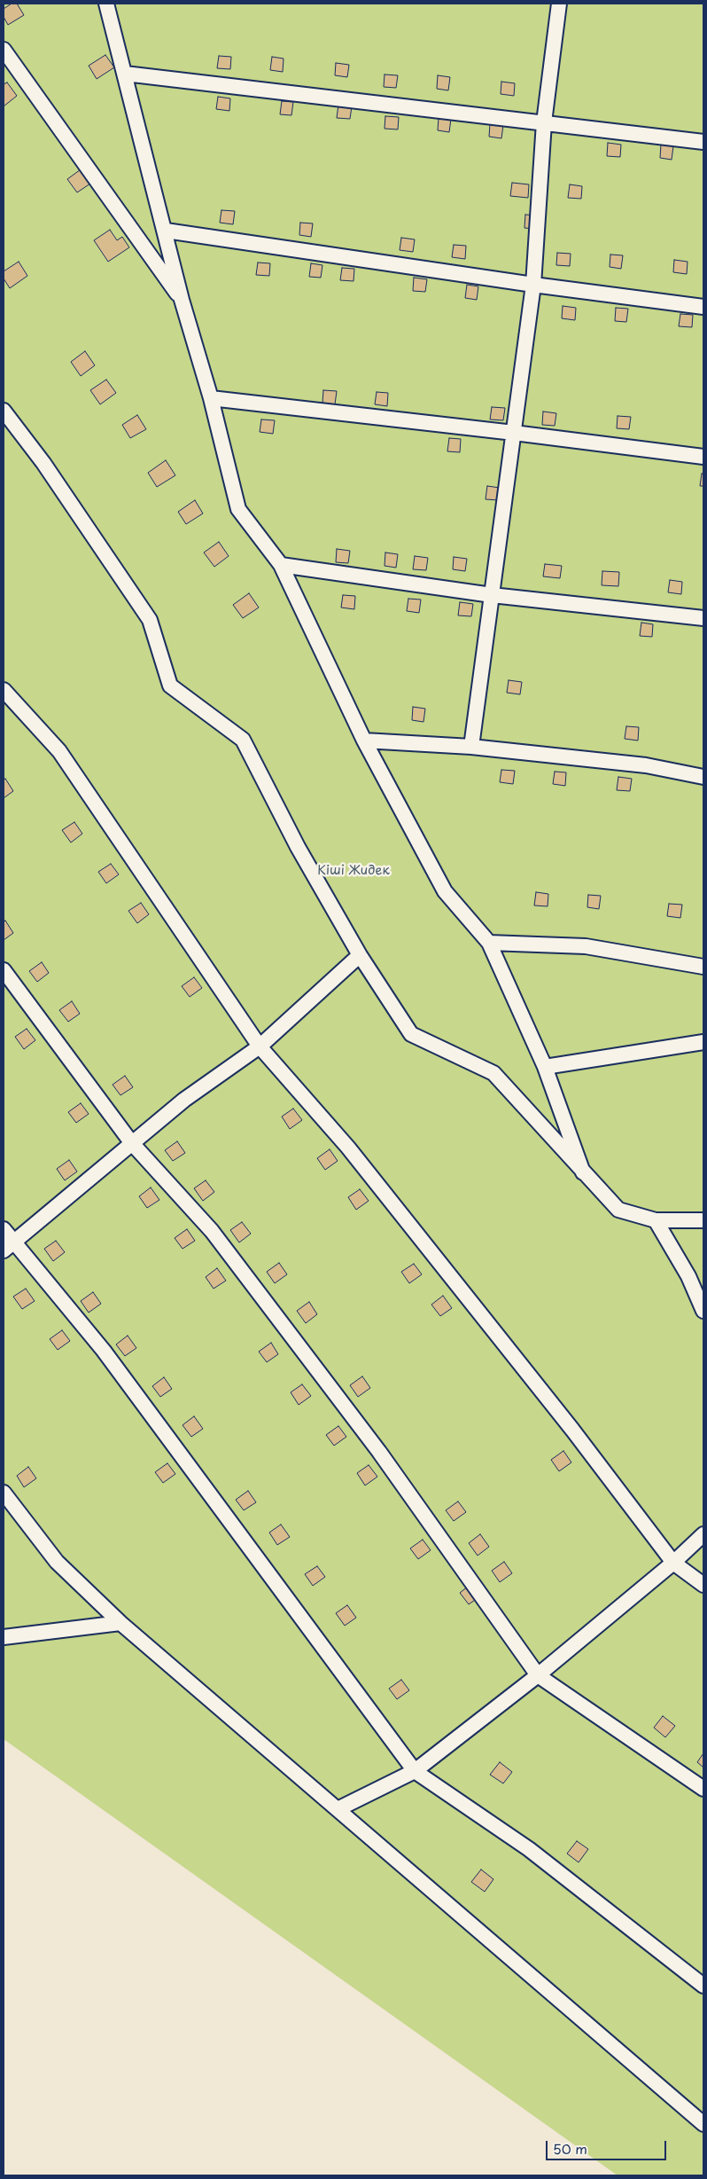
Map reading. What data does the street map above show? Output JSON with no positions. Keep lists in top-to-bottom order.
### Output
{
  "parks": ["Кіші Жидек"],
  "scale_bar": "50 m"
}
